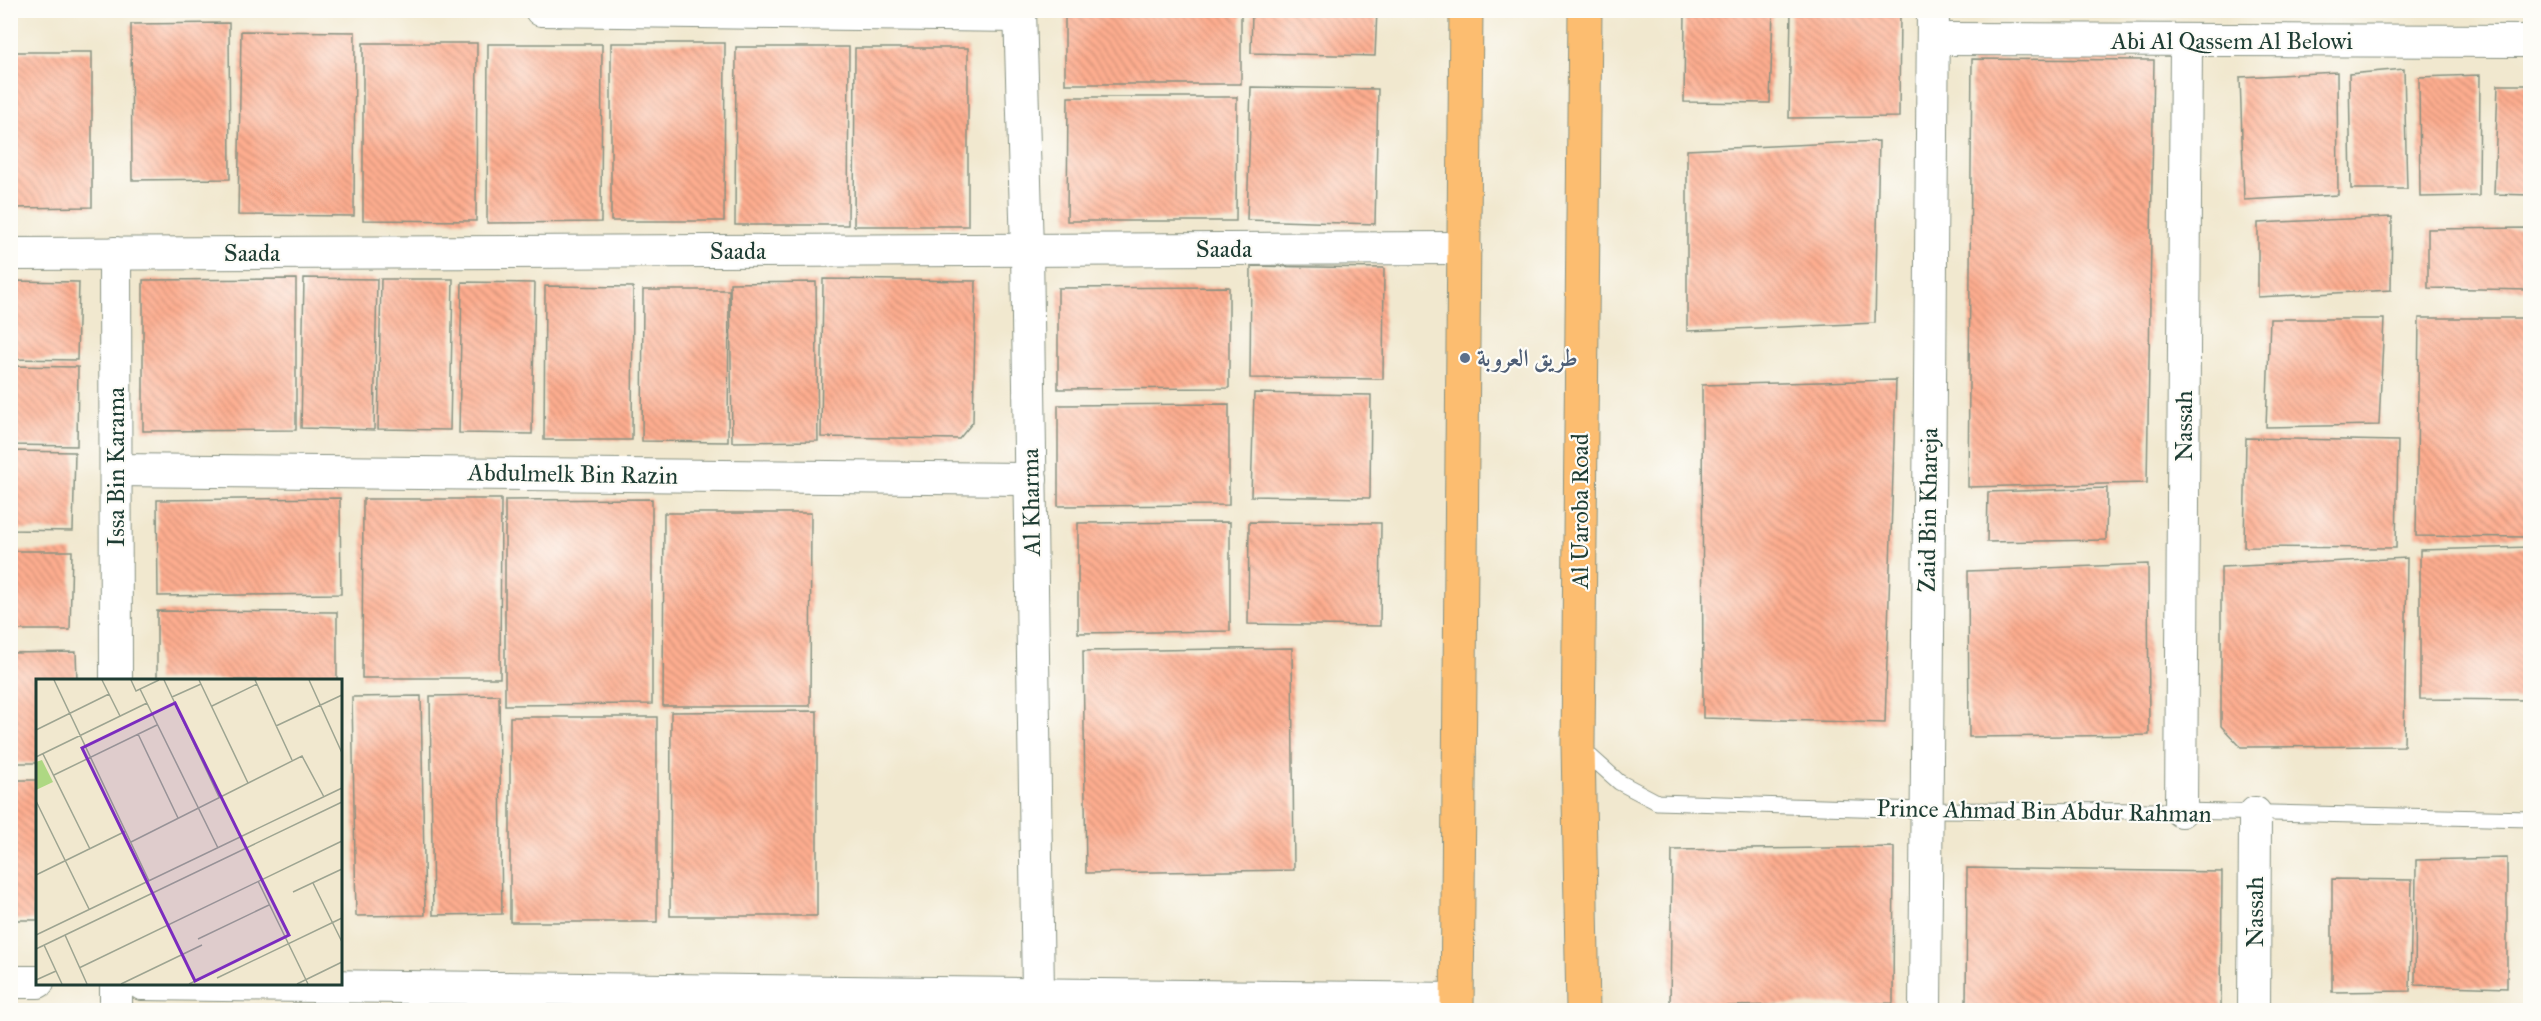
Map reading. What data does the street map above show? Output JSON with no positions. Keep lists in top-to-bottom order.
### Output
{
  "streets": {
    "main road": ["Al Uaroba Road"],
    "street": [
      "Abi Al Qassem Al Belowi",
      "Saada",
      "Nassah",
      "Issa Bin Karama",
      "Abdulmelk Bin Razin",
      "Al Kharma",
      "Zaid Bin Khareja"
    ],
    "lane": ["Prince Ahmad Bin Abdur Rahman"]
  },
  "crossings": [
    ["Abi Al Qassem Al Belowi", "Nassah"],
    ["Abi Al Qassem Al Belowi", "Zaid Bin Khareja"],
    ["Saada", "Issa Bin Karama"],
    ["Saada", "Al Kharma"],
    ["Nassah", "Prince Ahmad Bin Abdur Rahman"],
    ["Issa Bin Karama", "Abdulmelk Bin Razin"],
    ["Abdulmelk Bin Razin", "Al Kharma"],
    ["Zaid Bin Khareja", "Prince Ahmad Bin Abdur Rahman"],
    ["Al Uaroba Road", "Prince Ahmad Bin Abdur Rahman"]
  ],
  "places": ["طريق العروبة"]
}
